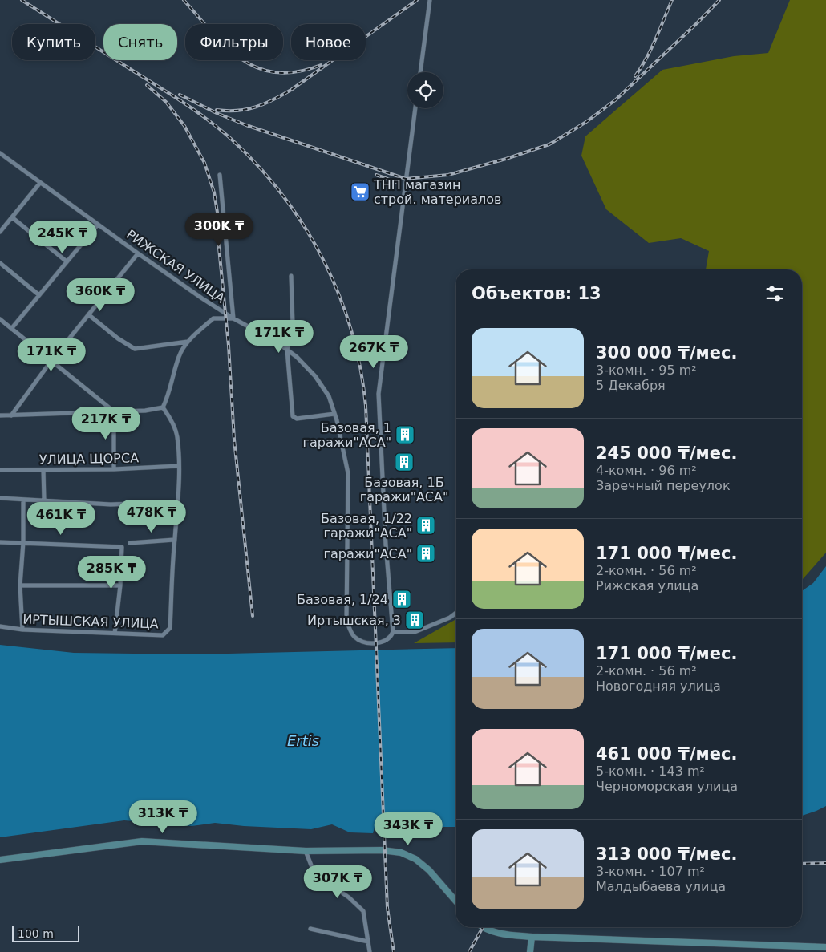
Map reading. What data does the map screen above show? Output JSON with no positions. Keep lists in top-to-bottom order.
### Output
{
  "streets": {
    "street": ["РИЖСКАЯ УЛИЦА", "УЛИЦА ЩОРСА", "ИРТЫШСКАЯ УЛИЦА"]
  },
  "crossings": [
    ["УЛИЦА ЩОРСА", "ИРТЫШСКАЯ УЛИЦА"]
  ],
  "water": ["Ertis"],
  "places": {
    "supermarket": ["ТНП магазин строй. материалов"],
    "building": [
      "Базовая, 1 гаражи\"ACА\"",
      "Базовая, 1Б гаражи\"ACА\"",
      "Базовая, 1/22 гаражи\"ACА\"",
      "гаражи\"ACА\"",
      "Базовая, 1/24",
      "Иртышская, 3"
    ]
  },
  "scale_bar": "100 m",
  "page": {
    "chip": [
      "Купить",
      "Снять",
      "Фильтры",
      "Новое"
    ],
    "price": [
      "300K ₸",
      "245K ₸",
      "360K ₸",
      "171K ₸",
      "267K ₸",
      "171K ₸",
      "217K ₸",
      "478K ₸",
      "461K ₸",
      "285K ₸",
      "313K ₸",
      "343K ₸",
      "307K ₸"
    ],
    "heading": "Объектов: 13",
    "list": [
      {
        "name": "300 000 ₸/мес.",
        "note": "3-комн. · 95 m² · 5 Декабря"
      },
      {
        "name": "245 000 ₸/мес.",
        "note": "4-комн. · 96 m² · Заречный переулок"
      },
      {
        "name": "171 000 ₸/мес.",
        "note": "2-комн. · 56 m² · Рижская улица"
      },
      {
        "name": "171 000 ₸/мес.",
        "note": "2-комн. · 56 m² · Новогодняя улица"
      },
      {
        "name": "461 000 ₸/мес.",
        "note": "5-комн. · 143 m² · Черноморская улица"
      },
      {
        "name": "313 000 ₸/мес.",
        "note": "3-комн. · 107 m² · Малдыбаева улица"
      }
    ],
    "scale": "100 m"
  }
}
